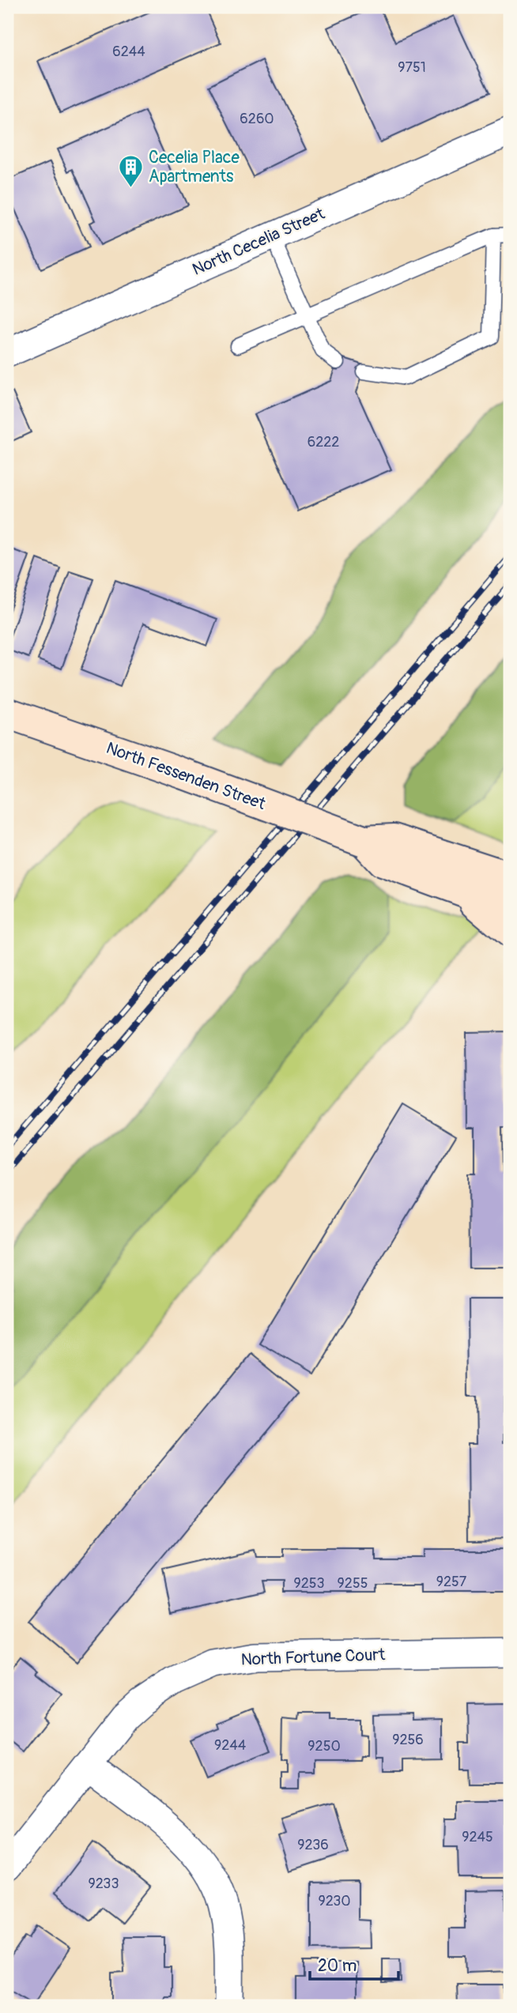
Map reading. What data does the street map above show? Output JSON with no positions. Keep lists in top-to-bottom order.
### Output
{
  "streets": {
    "street": ["North Cecelia Street", "North Fessenden Street", "North Fortune Court"]
  },
  "places": {
    "building": ["Cecelia Place Apartments"]
  },
  "house_numbers": [
    "6244",
    "9751",
    "6260",
    "6222",
    "9257",
    "9253",
    "9255",
    "9256",
    "9244",
    "9250",
    "9245",
    "9236",
    "9233",
    "9230"
  ],
  "scale_bar": "20 m"
}
